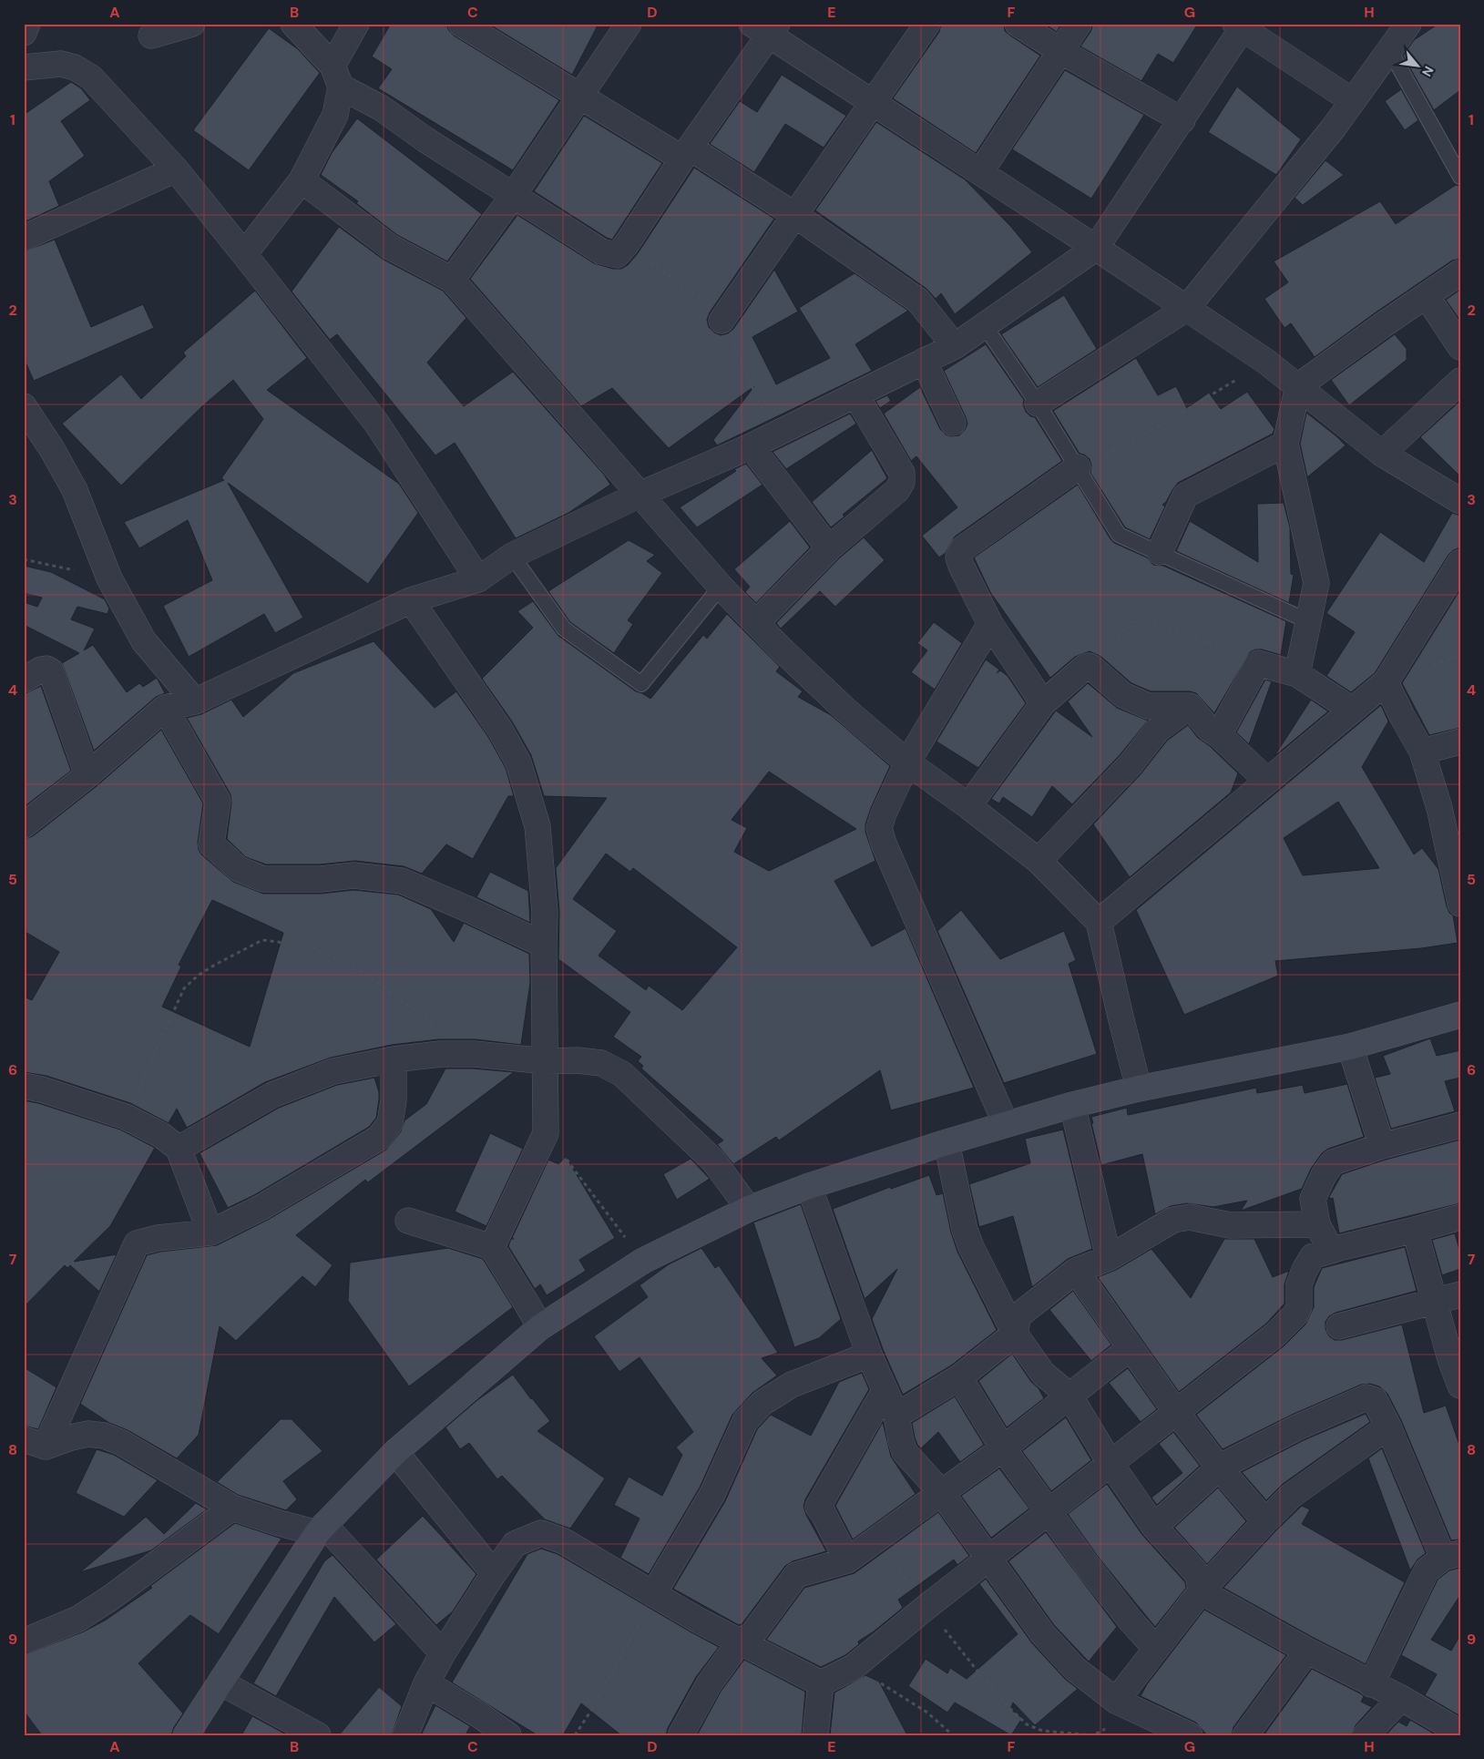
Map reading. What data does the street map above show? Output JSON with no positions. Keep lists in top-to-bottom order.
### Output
{
  "north": "bottom right",
  "grid": {
    "columns": [
      "A",
      "B",
      "C",
      "D",
      "E",
      "F",
      "G",
      "H"
    ],
    "rows": [
      "1",
      "2",
      "3",
      "4",
      "5",
      "6",
      "7",
      "8",
      "9"
    ]
  }
}
